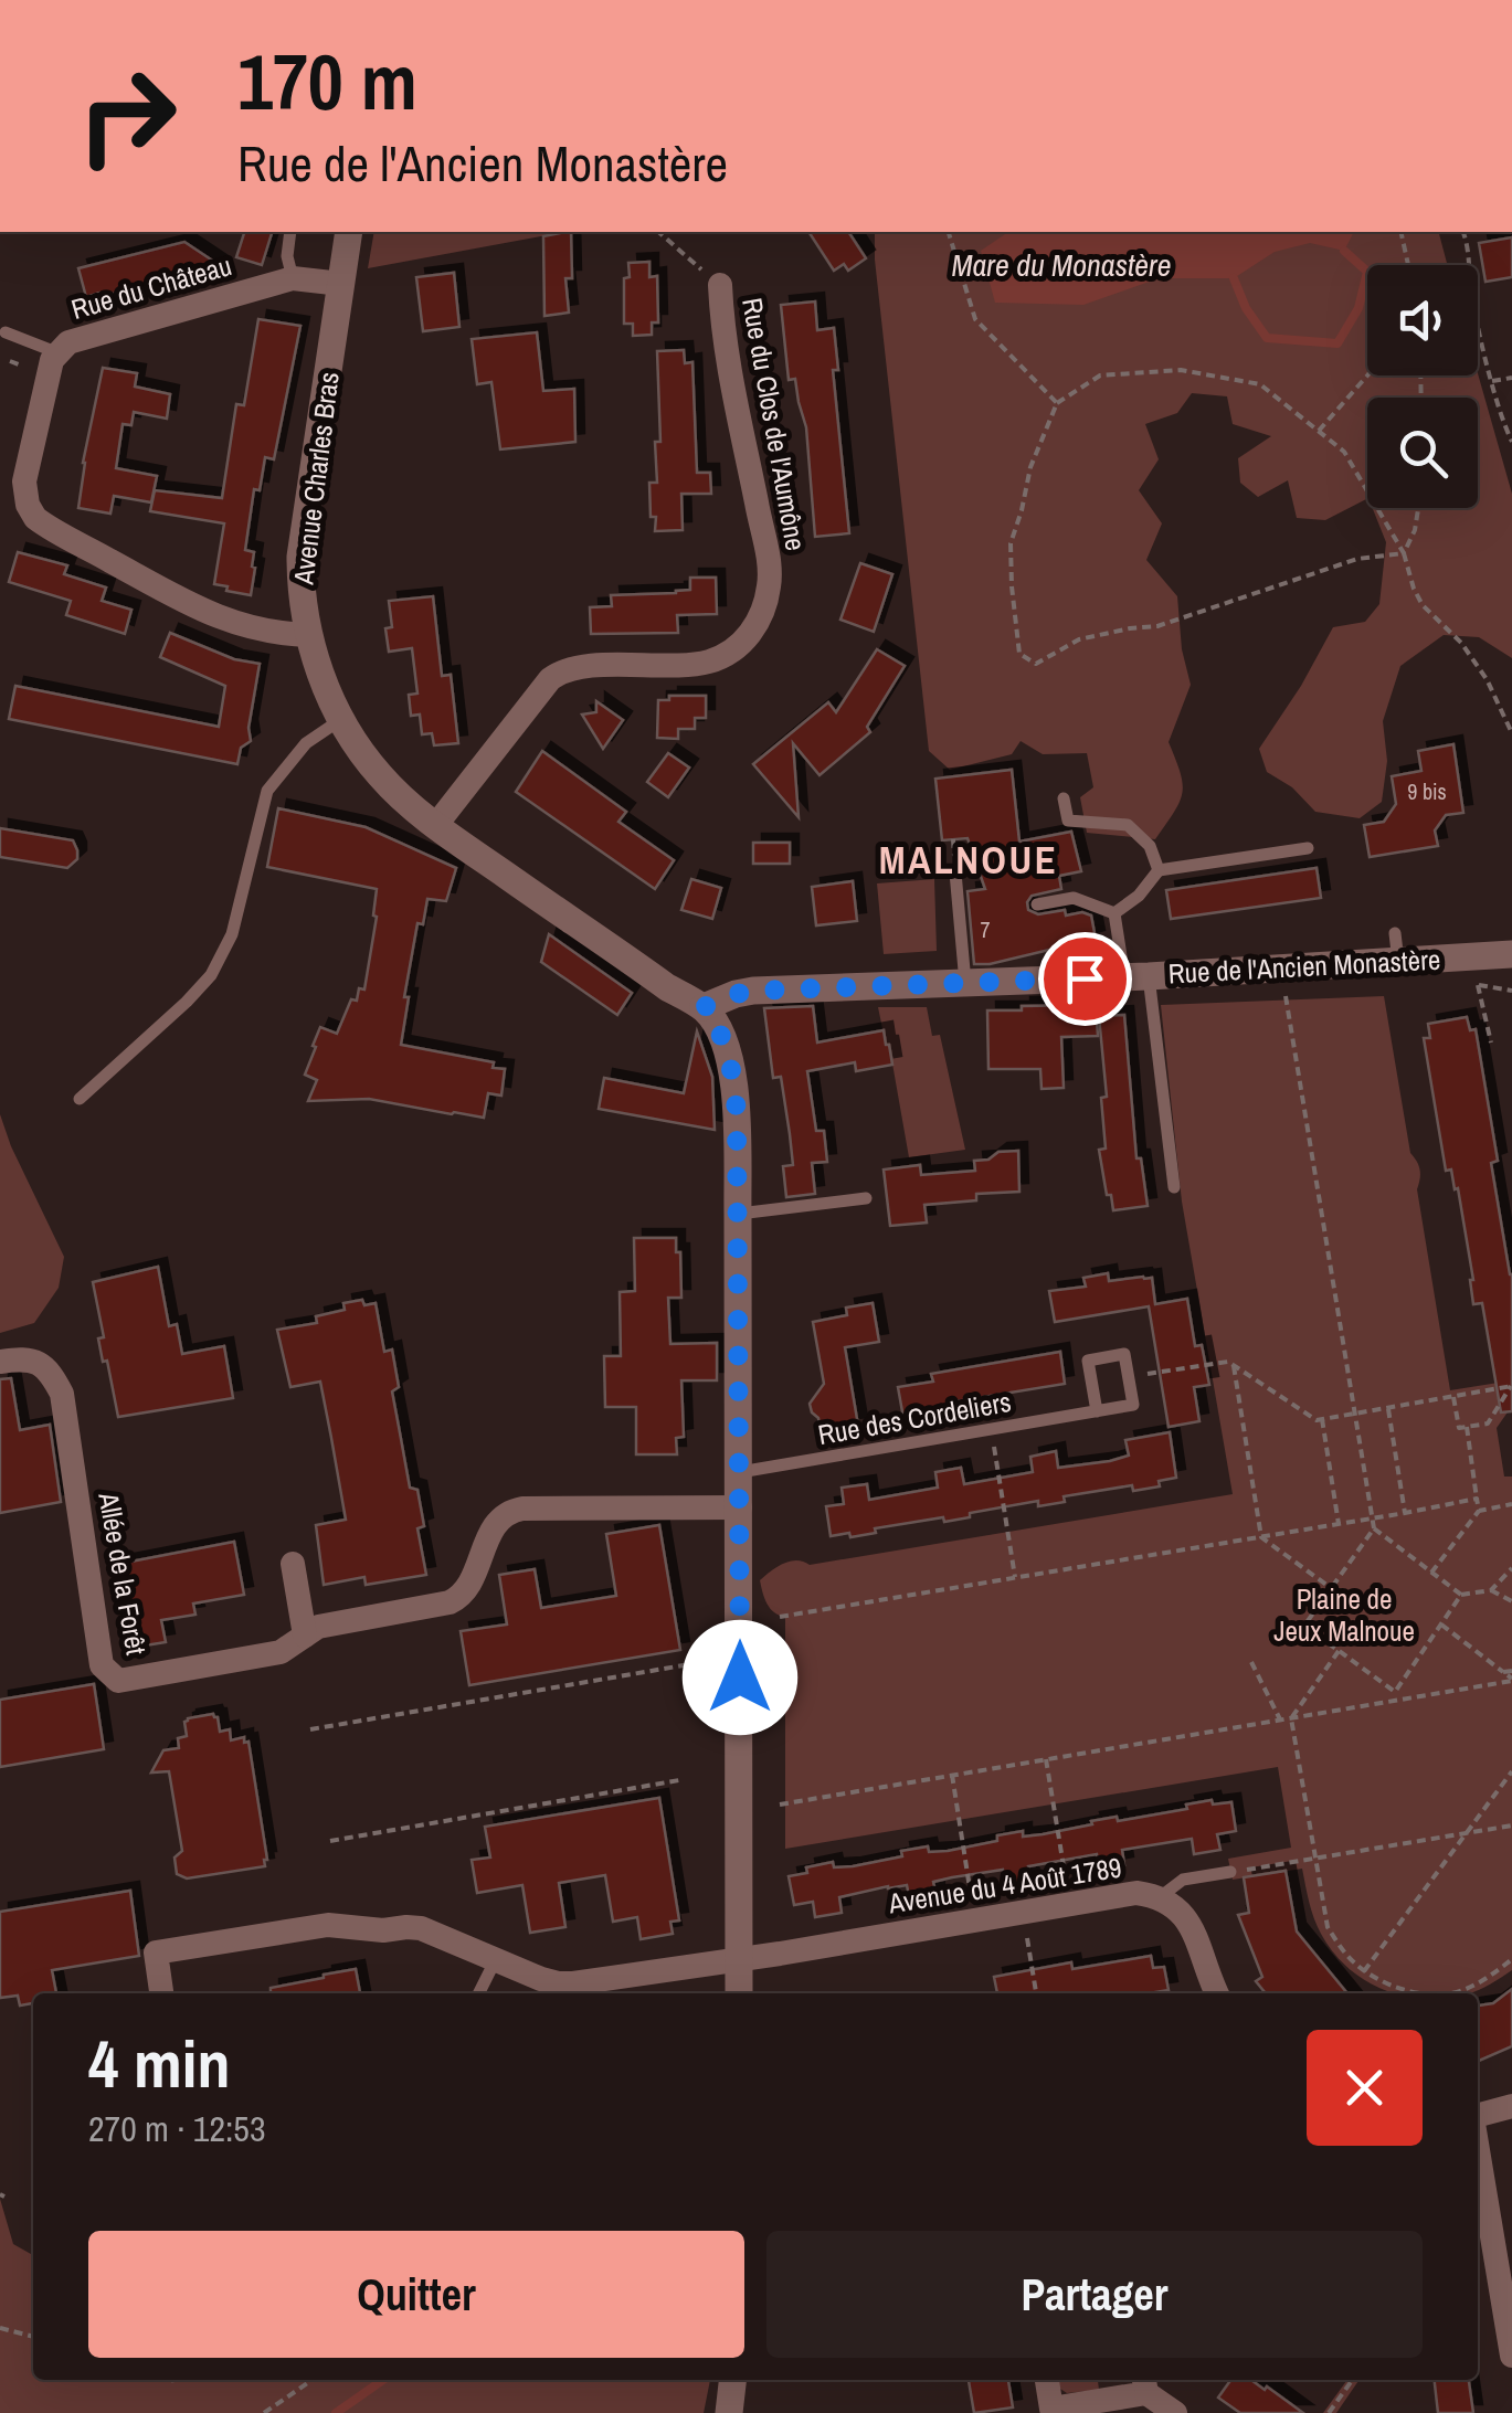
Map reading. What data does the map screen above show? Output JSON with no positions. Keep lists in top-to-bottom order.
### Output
{
  "streets": {
    "street": [
      "Rue du Château",
      "Rue du Clos de l'Aumône",
      "Avenue Charles Bras",
      "Rue de l'Ancien Monastère",
      "Allée de la Forêt",
      "Avenue du 4 Août 1789"
    ],
    "lane": ["Rue des Cordeliers"]
  },
  "crossings": [
    ["Rue du Château", "Avenue Charles Bras"],
    ["Rue du Clos de l'Aumône", "Avenue Charles Bras"],
    ["Avenue Charles Bras", "Rue de l'Ancien Monastère"]
  ],
  "districts": ["MALNOUE"],
  "water": ["Mare du Monastère"],
  "parks": ["Plaine de Jeux Malnoue"],
  "house_numbers": ["9 bis", "7"],
  "page": {
    "turn": ["170 m", "Rue de l'Ancien Monastère"],
    "heading": ["4 min", "270 m · 12:53"],
    "buttons": ["Quitter", "Partager"]
  }
}
